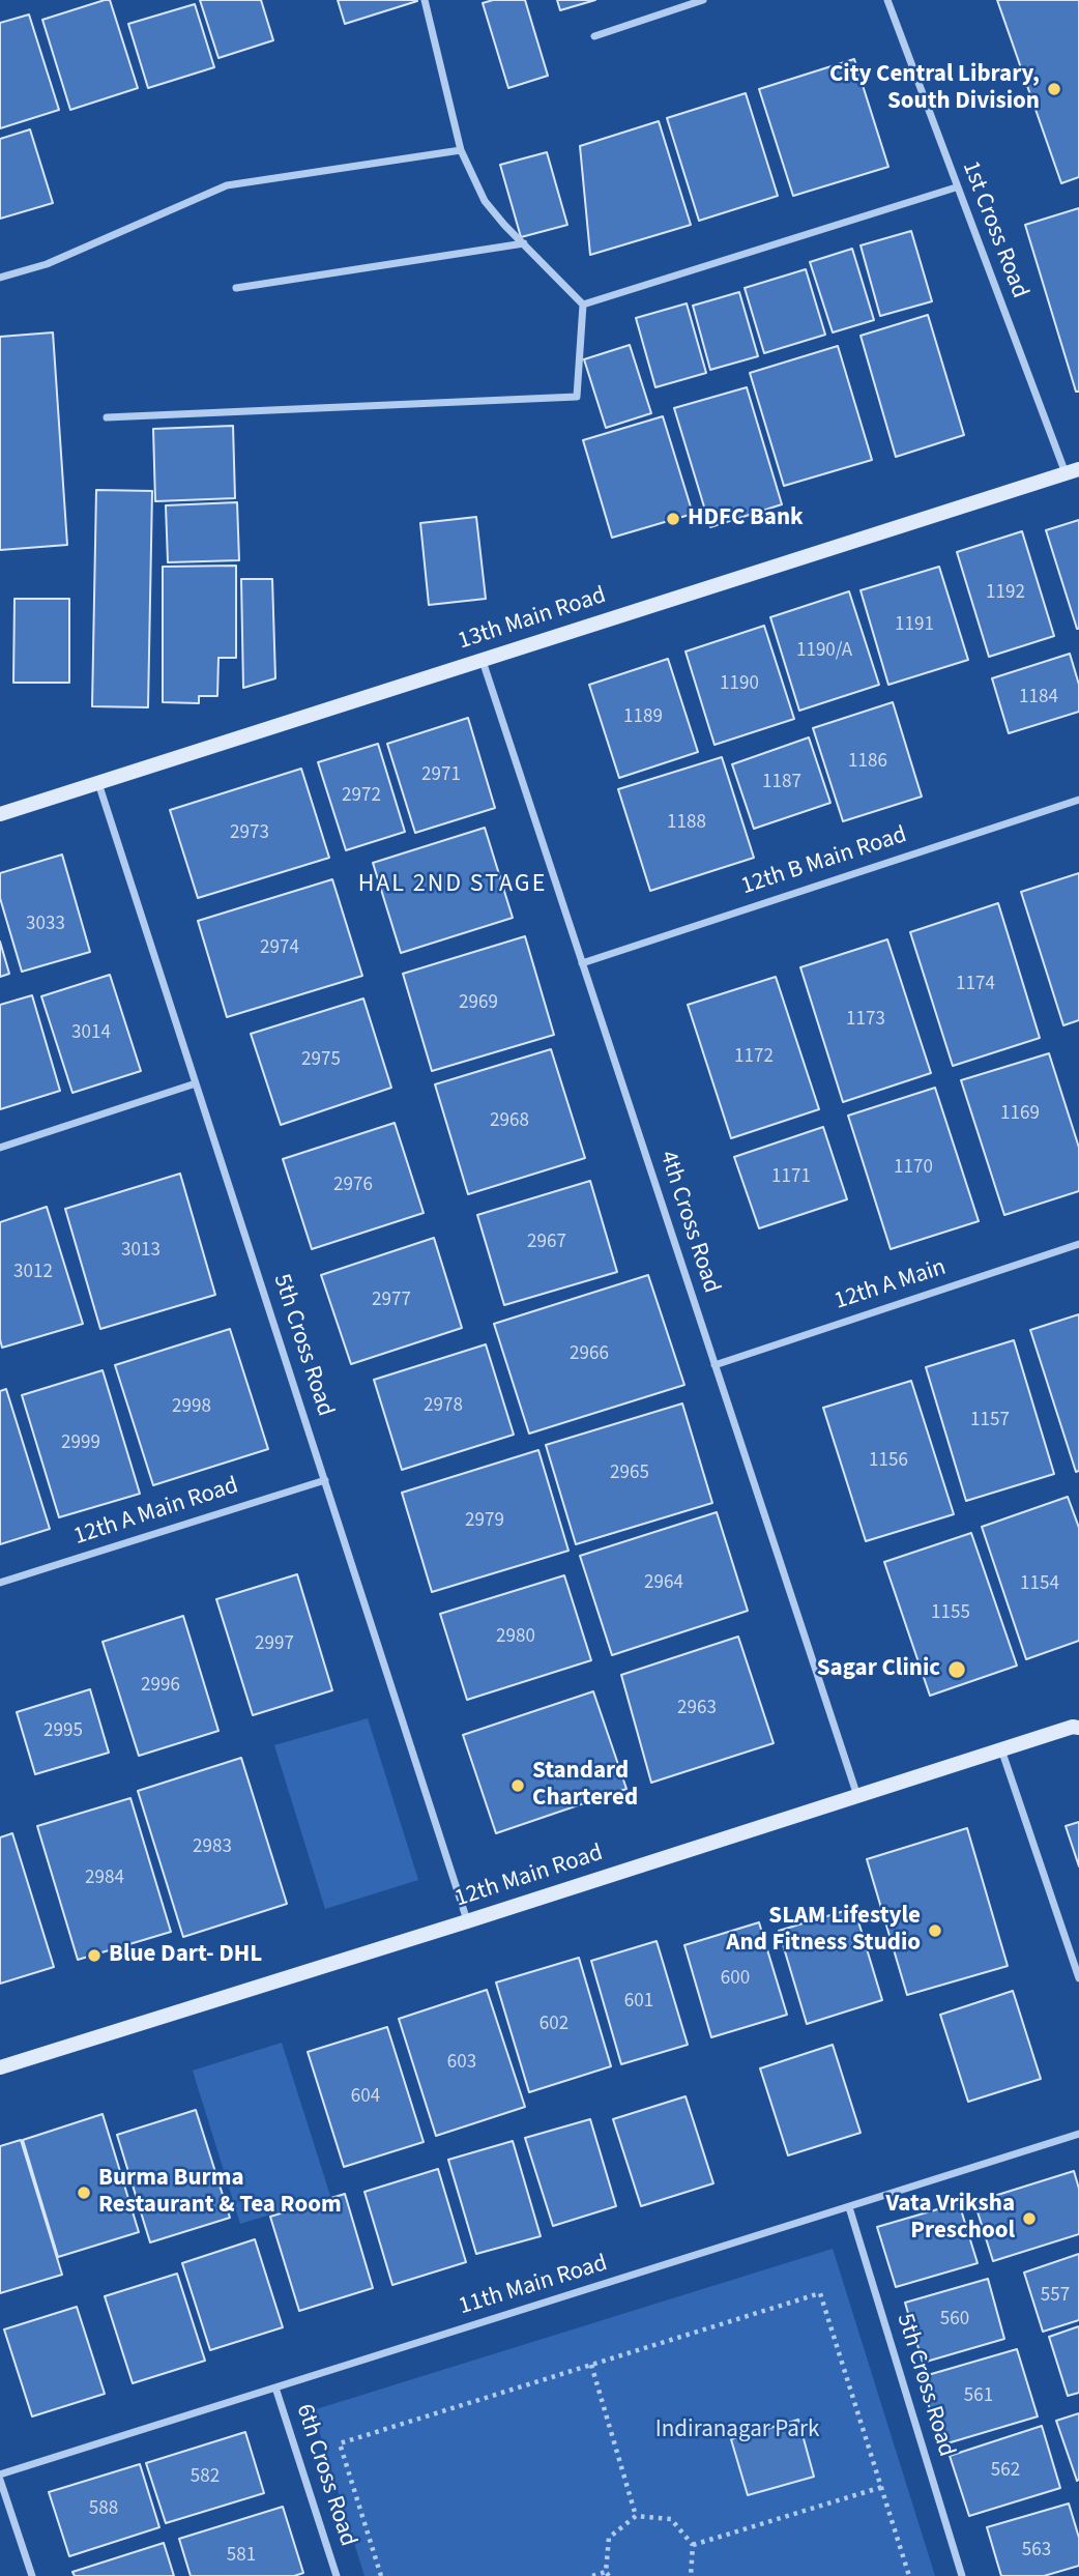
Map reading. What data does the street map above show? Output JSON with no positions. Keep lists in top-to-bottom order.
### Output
{
  "streets": {
    "street": [
      "1st Cross Road",
      "13th Main Road",
      "12th B Main Road",
      "4th Cross Road",
      "12th A Main",
      "5th Cross Road",
      "12th A Main Road",
      "12th Main Road",
      "11th Main Road",
      "6th Cross Road"
    ]
  },
  "crossings": [
    ["1st Cross Road", "13th Main Road"],
    ["13th Main Road", "4th Cross Road"],
    ["13th Main Road", "5th Cross Road"],
    ["12th B Main Road", "4th Cross Road"],
    ["4th Cross Road", "12th A Main"],
    ["4th Cross Road", "12th Main Road"],
    ["5th Cross Road", "12th A Main Road"],
    ["5th Cross Road", "12th Main Road"],
    ["5th Cross Road", "11th Main Road"],
    ["11th Main Road", "6th Cross Road"]
  ],
  "districts": ["HAL 2ND STAGE"],
  "parks": ["Indiranagar Park"],
  "places": [
    "City Central Library, South Division",
    "HDFC Bank",
    "Sagar Clinic",
    "Standard Chartered",
    "SLAM Lifestyle And Fitness Studio",
    "Blue Dart- DHL",
    "Burma Burma Restaurant & Tea Room",
    "Vata Vriksha Preschool"
  ],
  "house_numbers": [
    "1192",
    "1191",
    "1190/A",
    "1190",
    "1184",
    "1189",
    "1186",
    "2971",
    "1187",
    "2972",
    "1188",
    "2973",
    "3033",
    "2974",
    "1174",
    "2969",
    "1173",
    "3014",
    "1172",
    "2975",
    "1169",
    "2968",
    "1170",
    "1171",
    "2976",
    "2967",
    "3013",
    "3012",
    "2977",
    "2966",
    "2978",
    "2998",
    "1157",
    "2999",
    "1156",
    "2965",
    "2979",
    "2964",
    "1154",
    "1155",
    "2980",
    "2997",
    "2996",
    "2963",
    "2995",
    "2983",
    "2984",
    "600",
    "601",
    "602",
    "603",
    "604",
    "557",
    "560",
    "561",
    "562",
    "582",
    "588",
    "563",
    "581"
  ]
}
